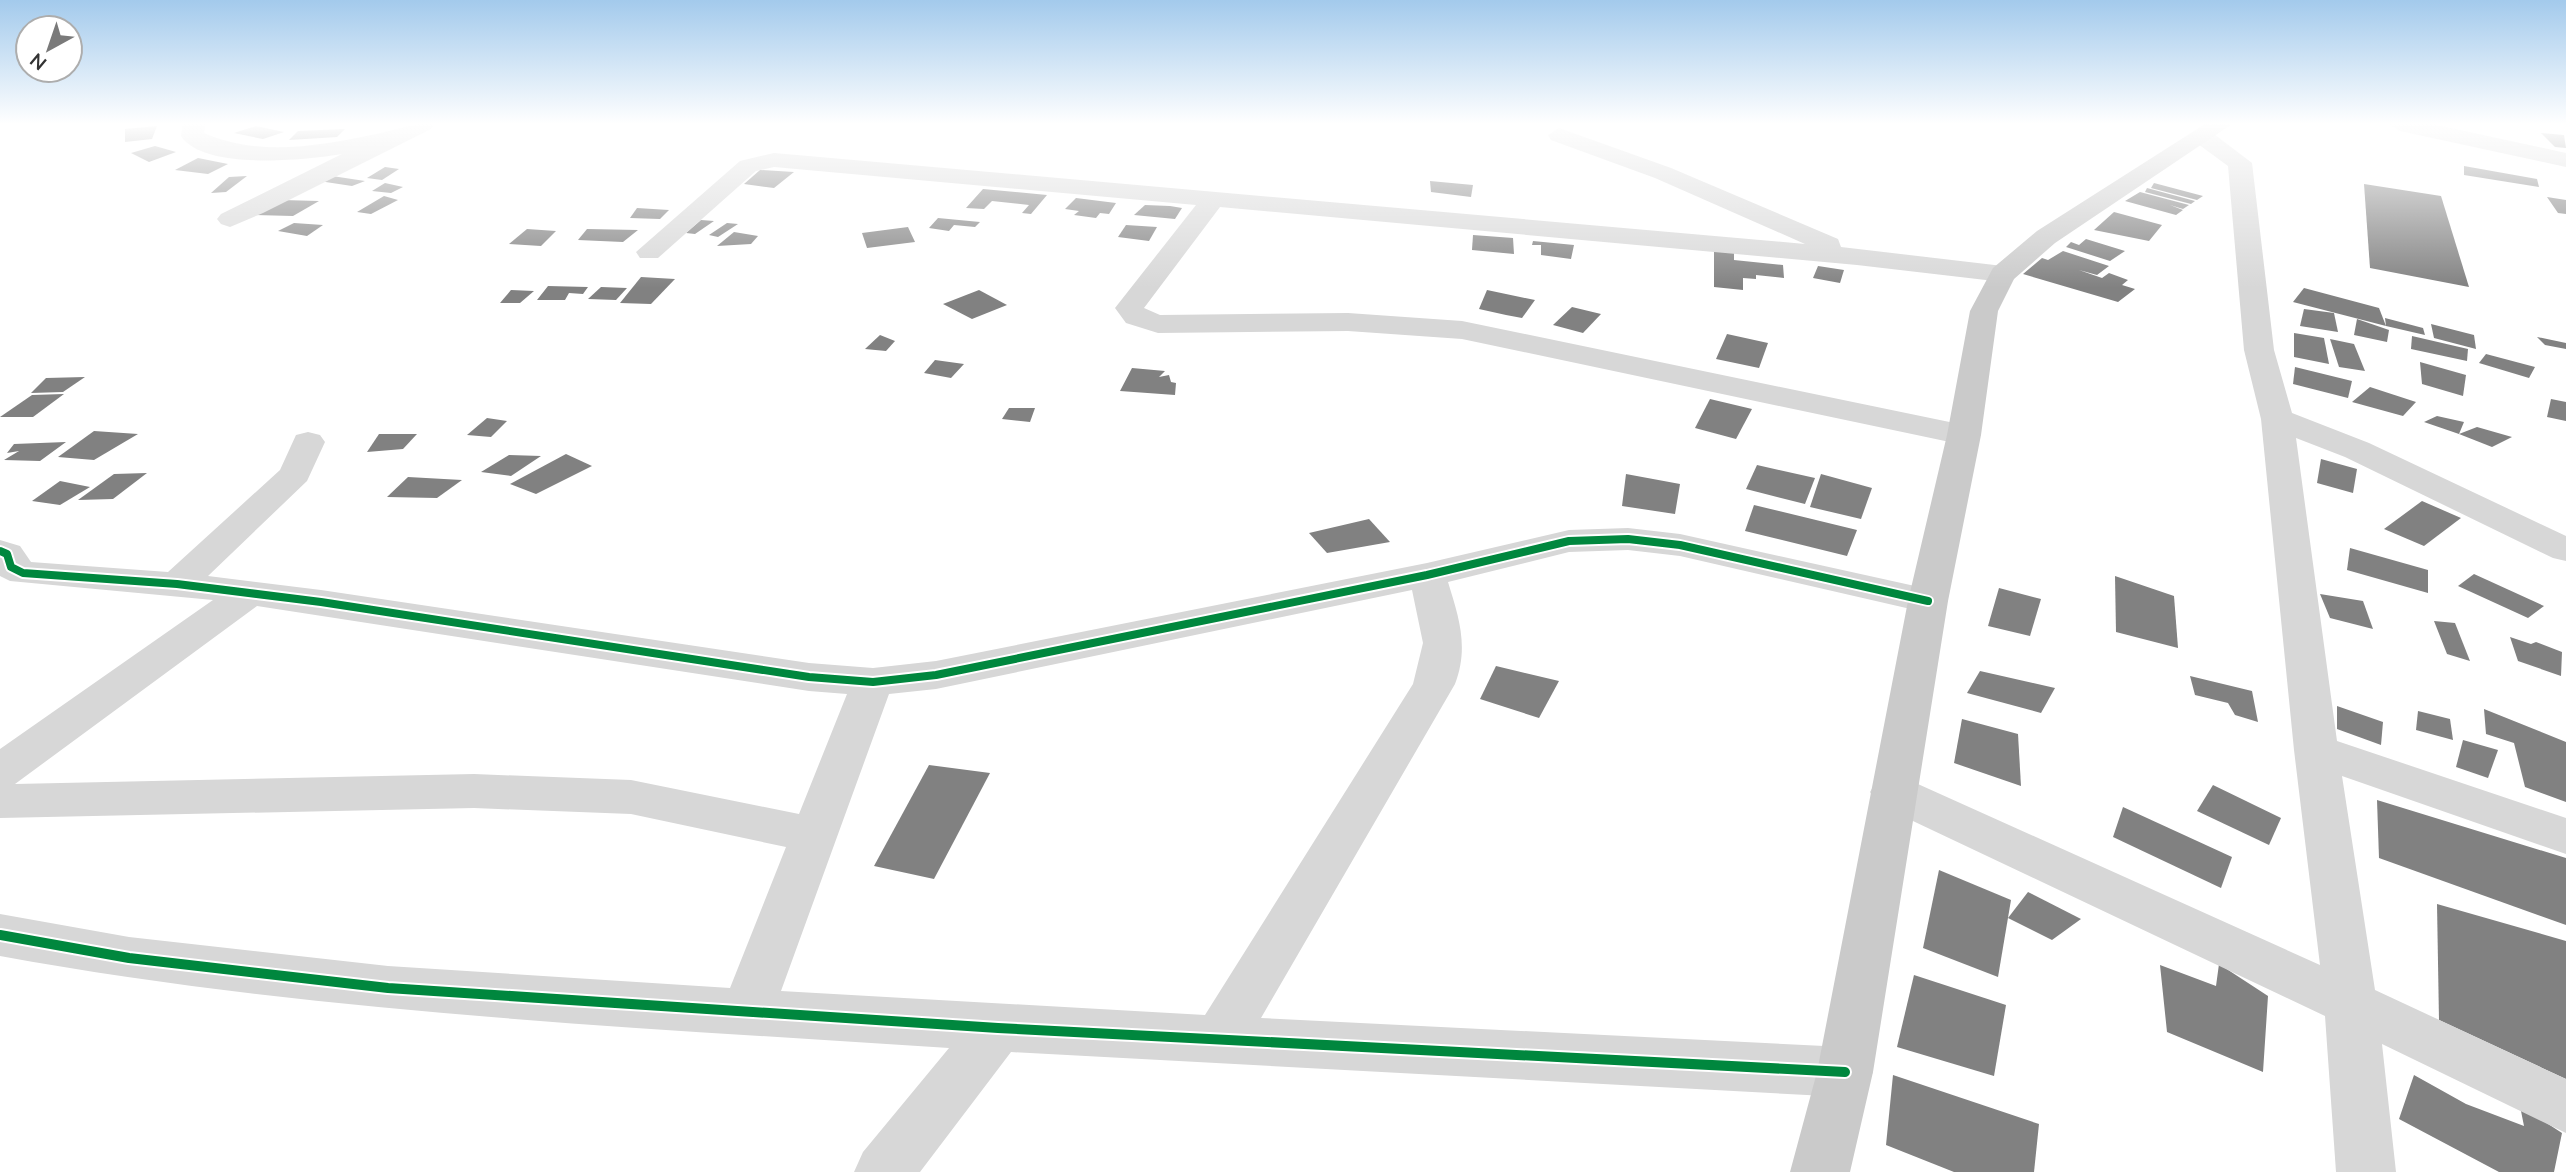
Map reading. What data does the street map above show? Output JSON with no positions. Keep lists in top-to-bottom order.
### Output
{
  "north": "bottom left"
}
